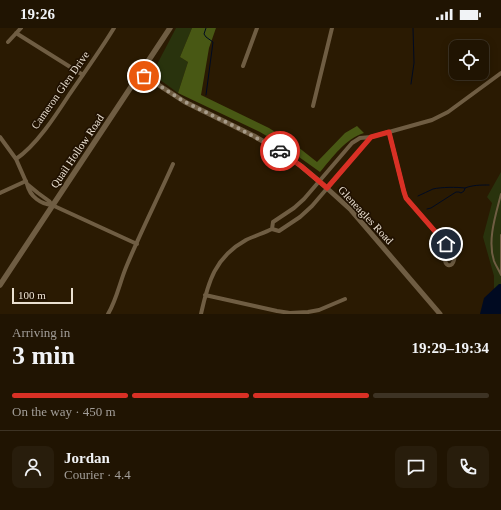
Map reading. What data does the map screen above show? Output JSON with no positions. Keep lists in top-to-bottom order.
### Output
{
  "streets": {
    "main road": ["Quail Hollow Road"],
    "street": ["Cameron Glen Drive", "Gleneagles Road"]
  },
  "crossings": [
    ["Quail Hollow Road", "Gleneagles Road"]
  ],
  "scale_bar": "100 m",
  "page": {
    "status": "19:26",
    "scale": "100 m",
    "heading": ["3 min", "Arriving in", "19:29–19:34"],
    "panel": ["Jordan", "Courier · 4.4"],
    "bar": "On the way · 450 m"
  }
}
